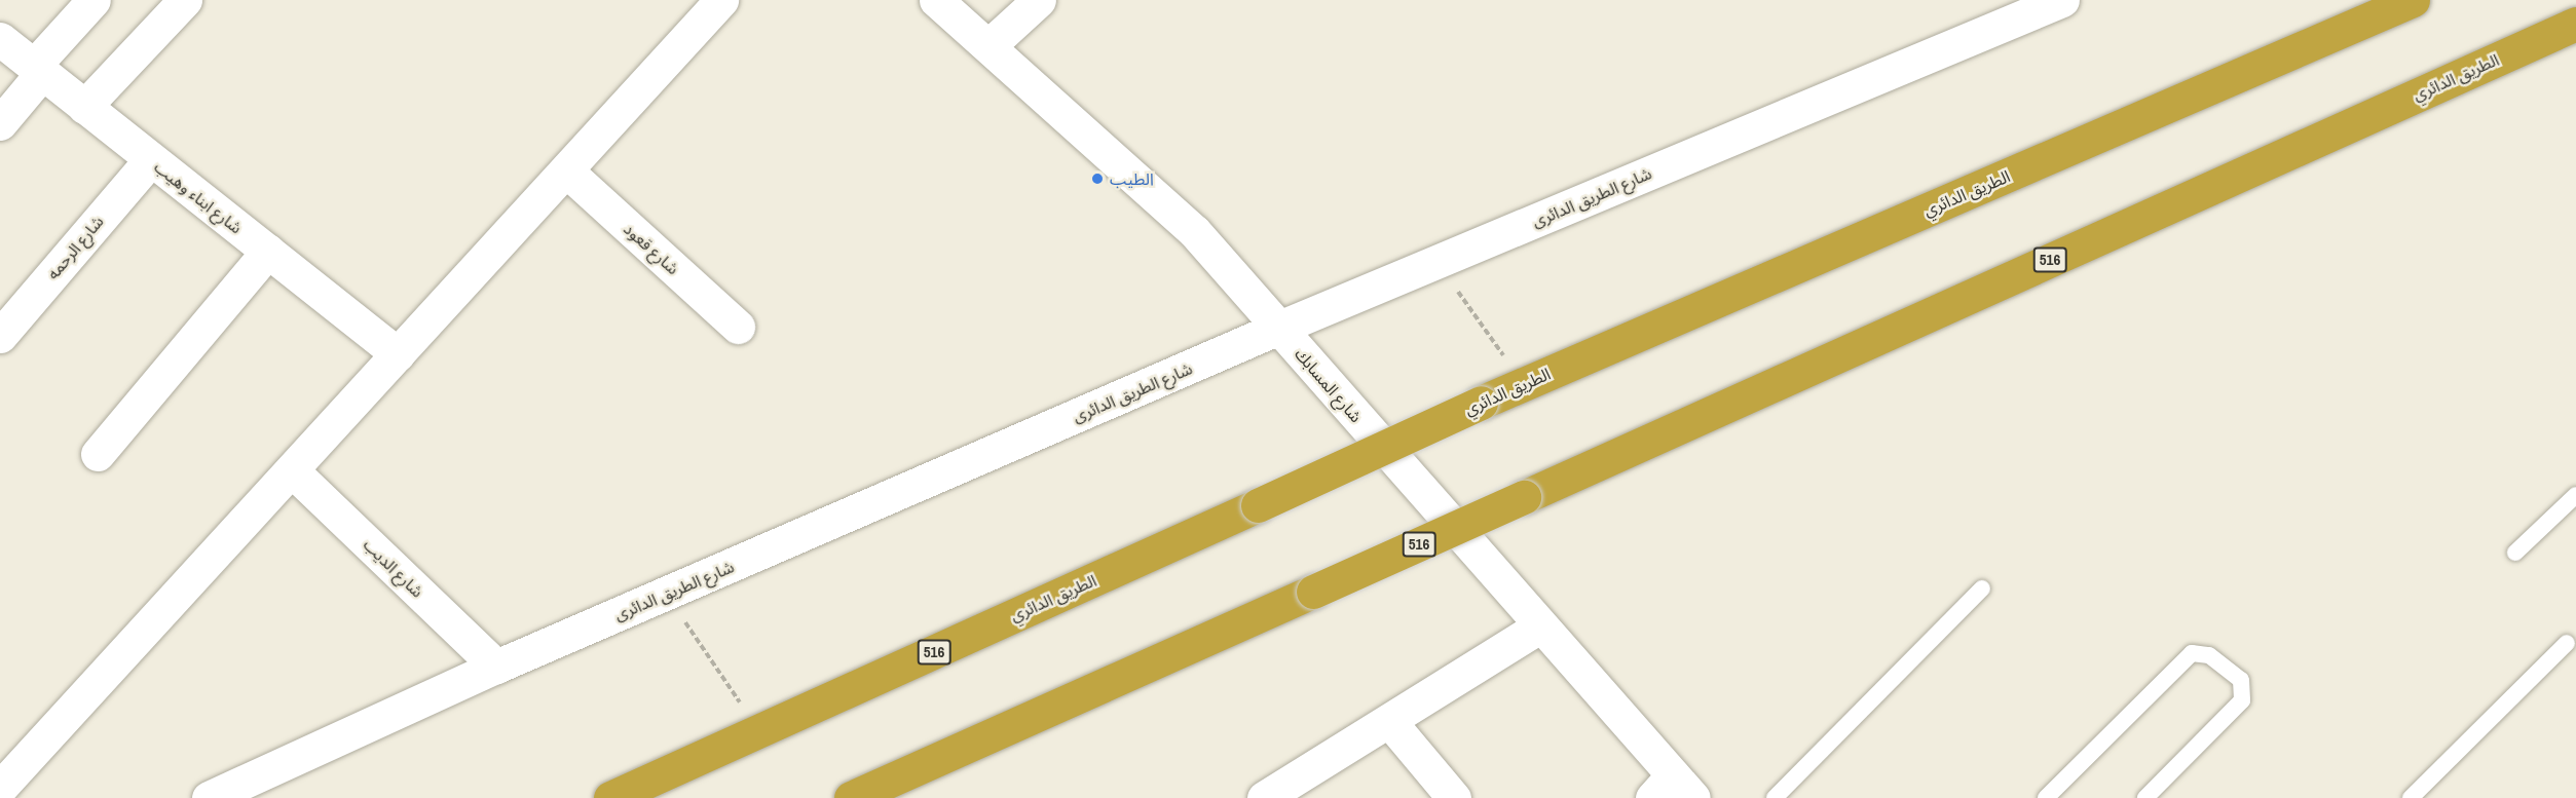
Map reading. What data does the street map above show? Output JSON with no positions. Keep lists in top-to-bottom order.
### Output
{
  "streets": {
    "highway": ["الطريق الدائري", "516"],
    "street": [
      "شارع ابناء وهيب",
      "شارع الطريق الدائرى",
      "شارع الرحمه",
      "شارع قعود",
      "شارع المسابك",
      "شارع الديب"
    ]
  },
  "crossings": [
    ["شارع ابناء وهيب", "شارع الرحمه"],
    ["شارع الطريق الدائرى", "شارع المسابك"],
    ["شارع الطريق الدائرى", "شارع الديب"]
  ],
  "places": ["الطيب"]
}
